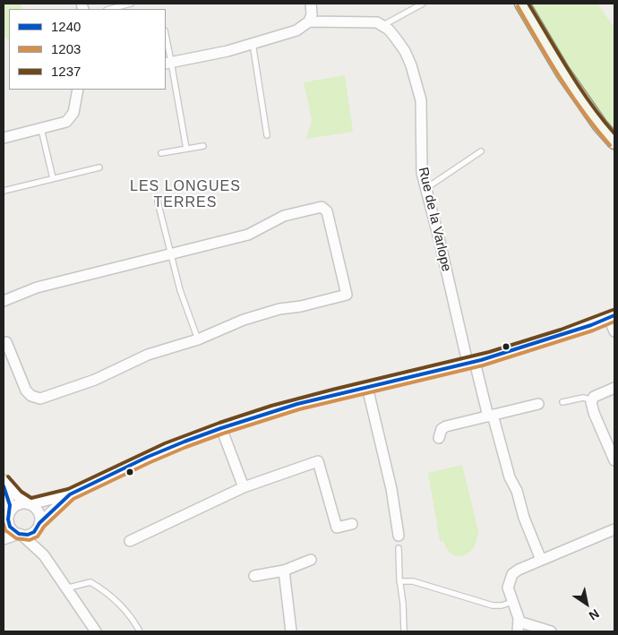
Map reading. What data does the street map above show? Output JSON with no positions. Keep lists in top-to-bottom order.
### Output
{
  "streets": {
    "street": ["Rue de la Varlope"]
  },
  "districts": ["LES LONGUES TERRES"],
  "lines": ["transit line 1237", "transit line 1203", "transit line 1240"],
  "legend": ["1240", "1203", "1237"],
  "north": "bottom right"
}
